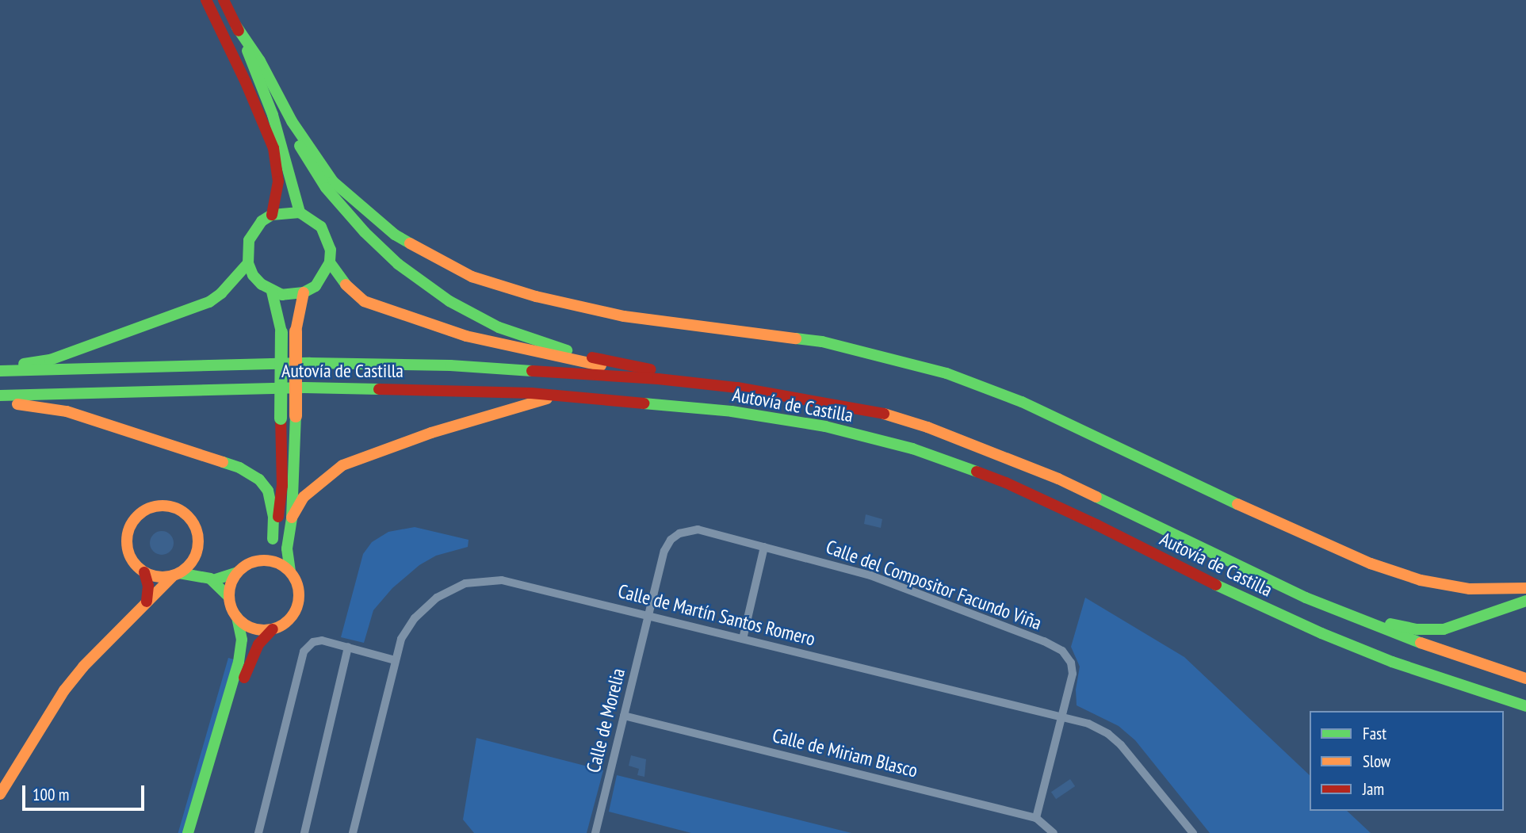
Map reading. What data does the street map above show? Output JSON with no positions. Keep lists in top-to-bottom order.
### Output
{
  "streets": {
    "main road": ["Autovía de Castilla"],
    "street": [
      "Calle del Compositor Facundo Viña",
      "Calle de Martín Santos Romero",
      "Calle de Morelia",
      "Calle de Miriam Blasco"
    ]
  },
  "crossings": [
    ["Calle del Compositor Facundo Viña", "Calle de Martín Santos Romero"],
    ["Calle del Compositor Facundo Viña", "Calle de Morelia"],
    ["Calle del Compositor Facundo Viña", "Calle de Miriam Blasco"],
    ["Calle de Martín Santos Romero", "Calle de Morelia"],
    ["Calle de Morelia", "Calle de Miriam Blasco"]
  ],
  "legend": ["Fast", "Slow", "Jam"],
  "scale_bar": "100 m"
}
